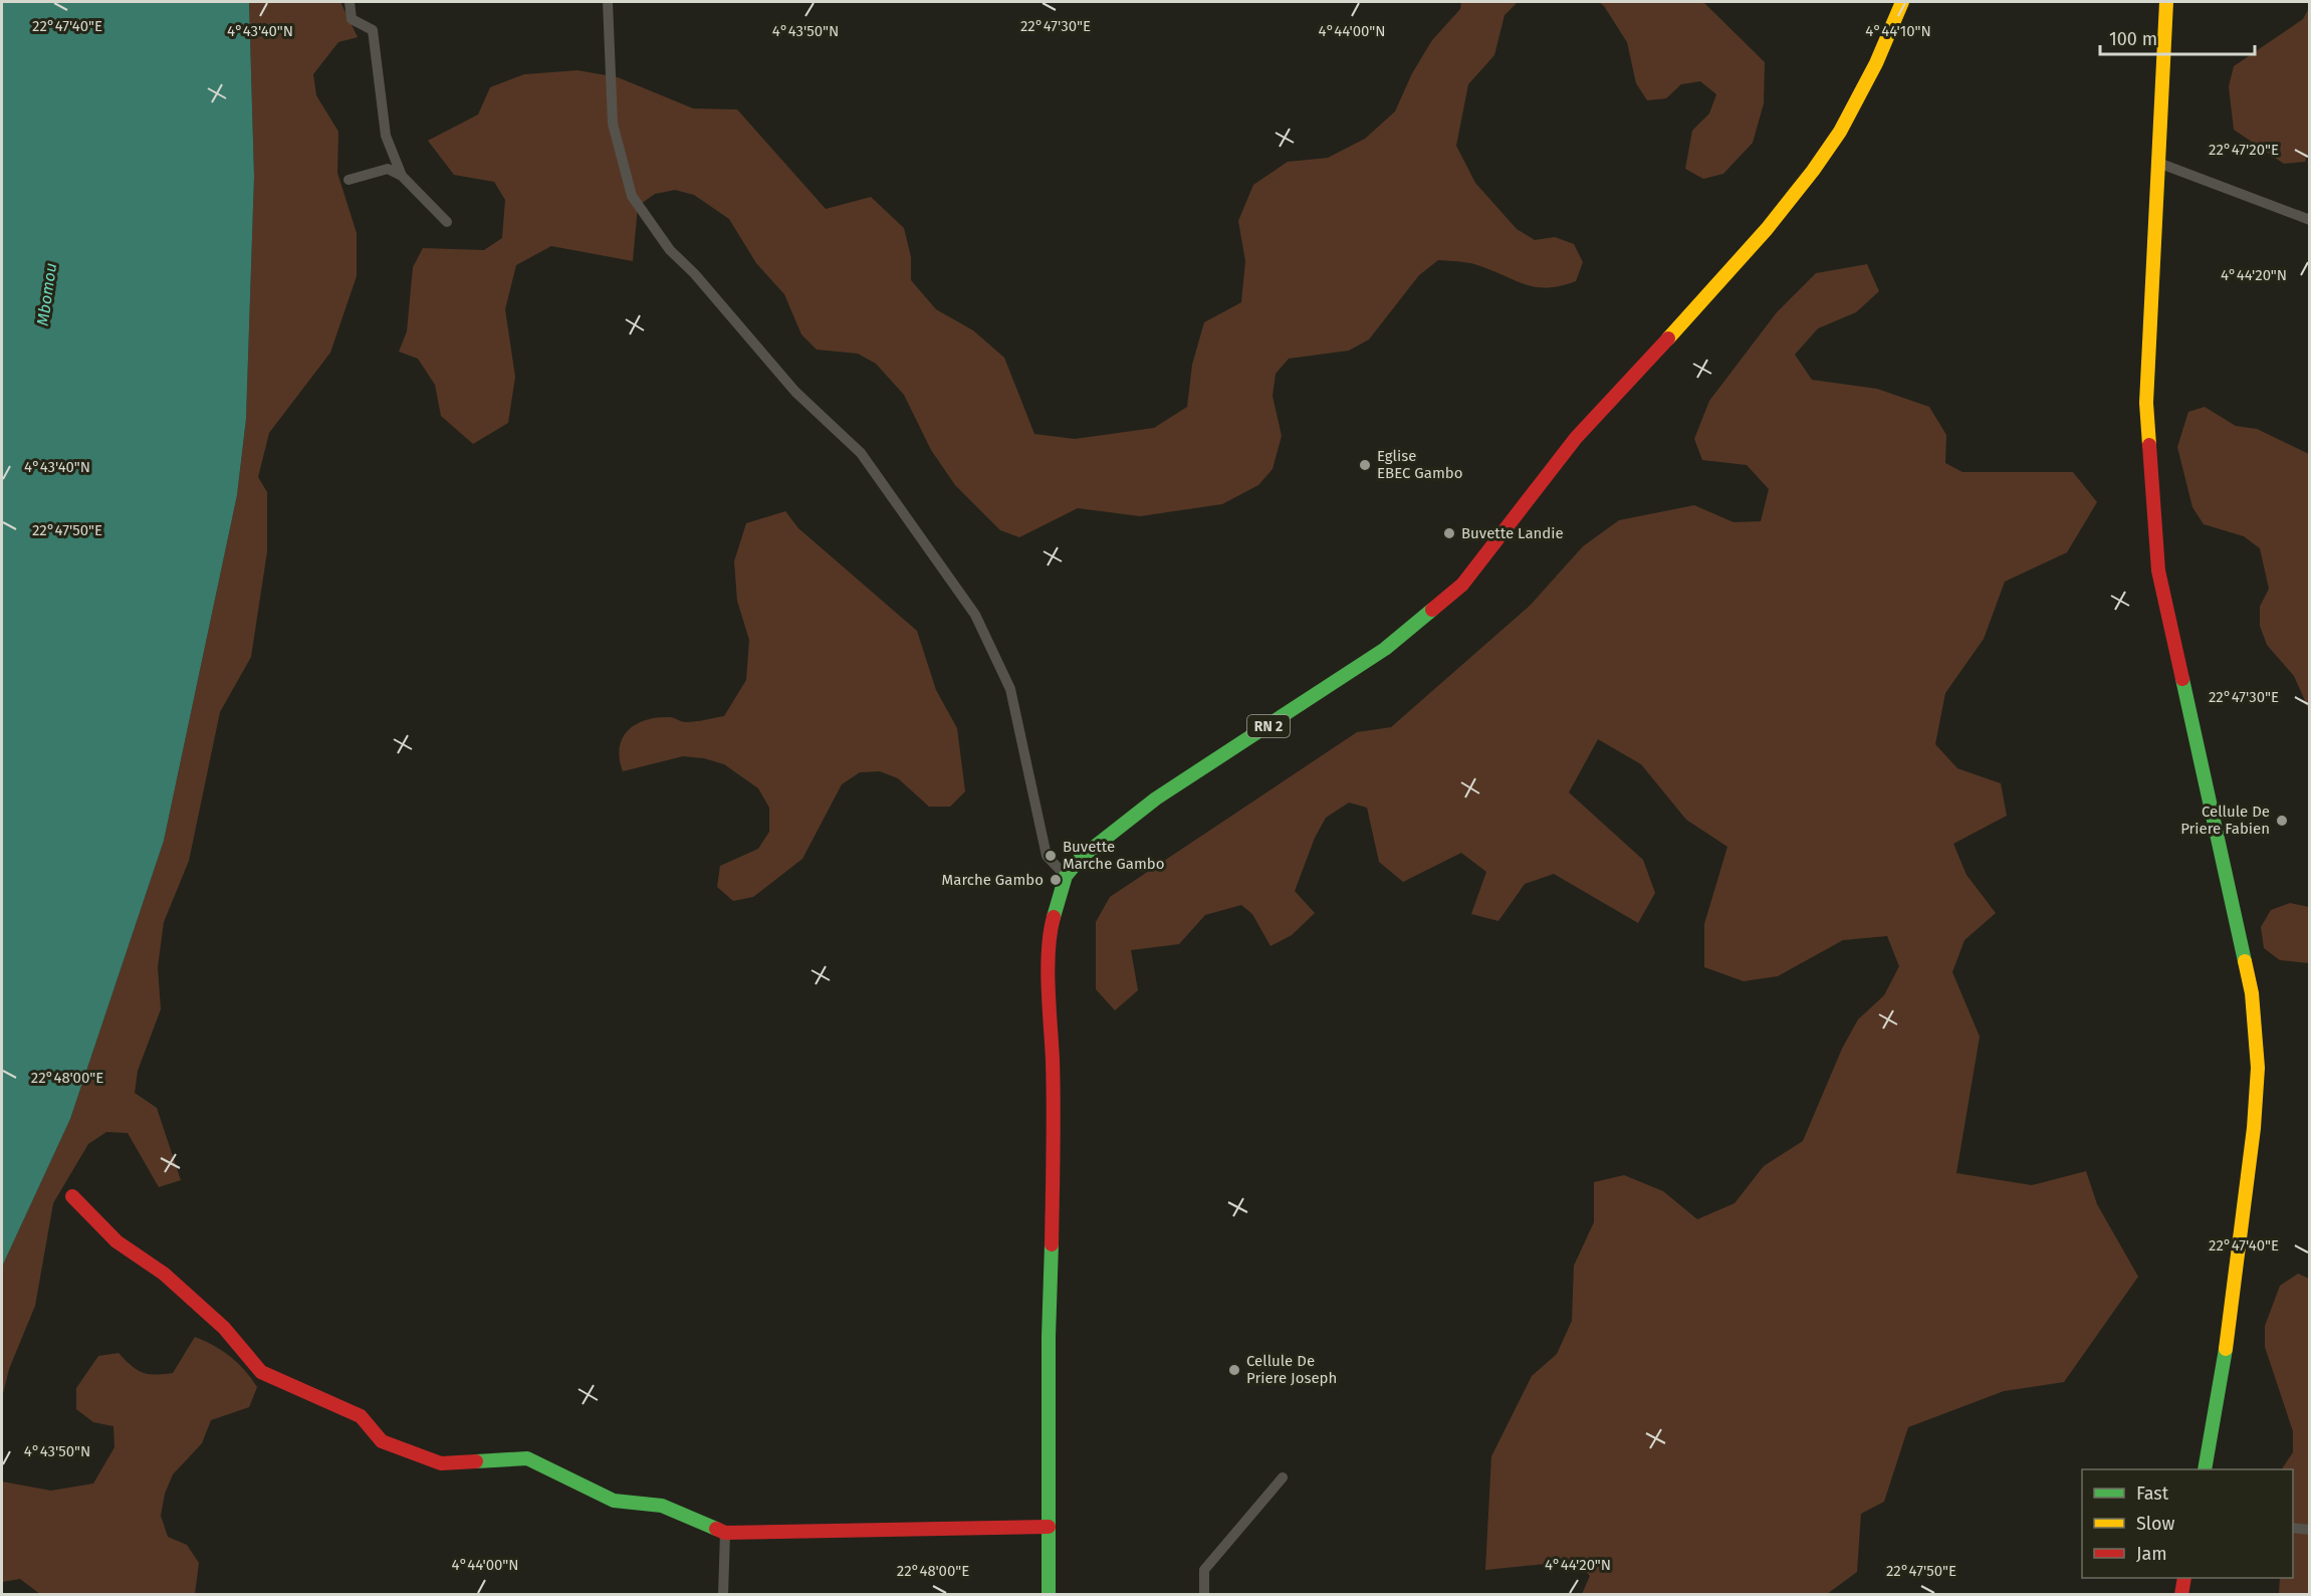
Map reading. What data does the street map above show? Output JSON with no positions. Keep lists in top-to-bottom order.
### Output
{
  "streets": {
    "street": ["RN 2"]
  },
  "water": ["Mbomou"],
  "places": [
    "Eglise EBEC Gambo",
    "Buvette Landie",
    "Cellule De Priere Fabien",
    "Buvette Marche Gambo",
    "Marche Gambo",
    "Cellule De Priere Joseph"
  ],
  "legend": ["Fast", "Slow", "Jam"],
  "scale_bar": "100 m",
  "coordinates": [
    "22°47'40\"E",
    "22°47'30\"E",
    "4°43'40\"N",
    "4°43'50\"N",
    "4°44'00\"N",
    "4°44'10\"N",
    "22°47'20\"E",
    "4°44'20\"N",
    "22°47'50\"E",
    "22°48'00\"E"
  ]
}
